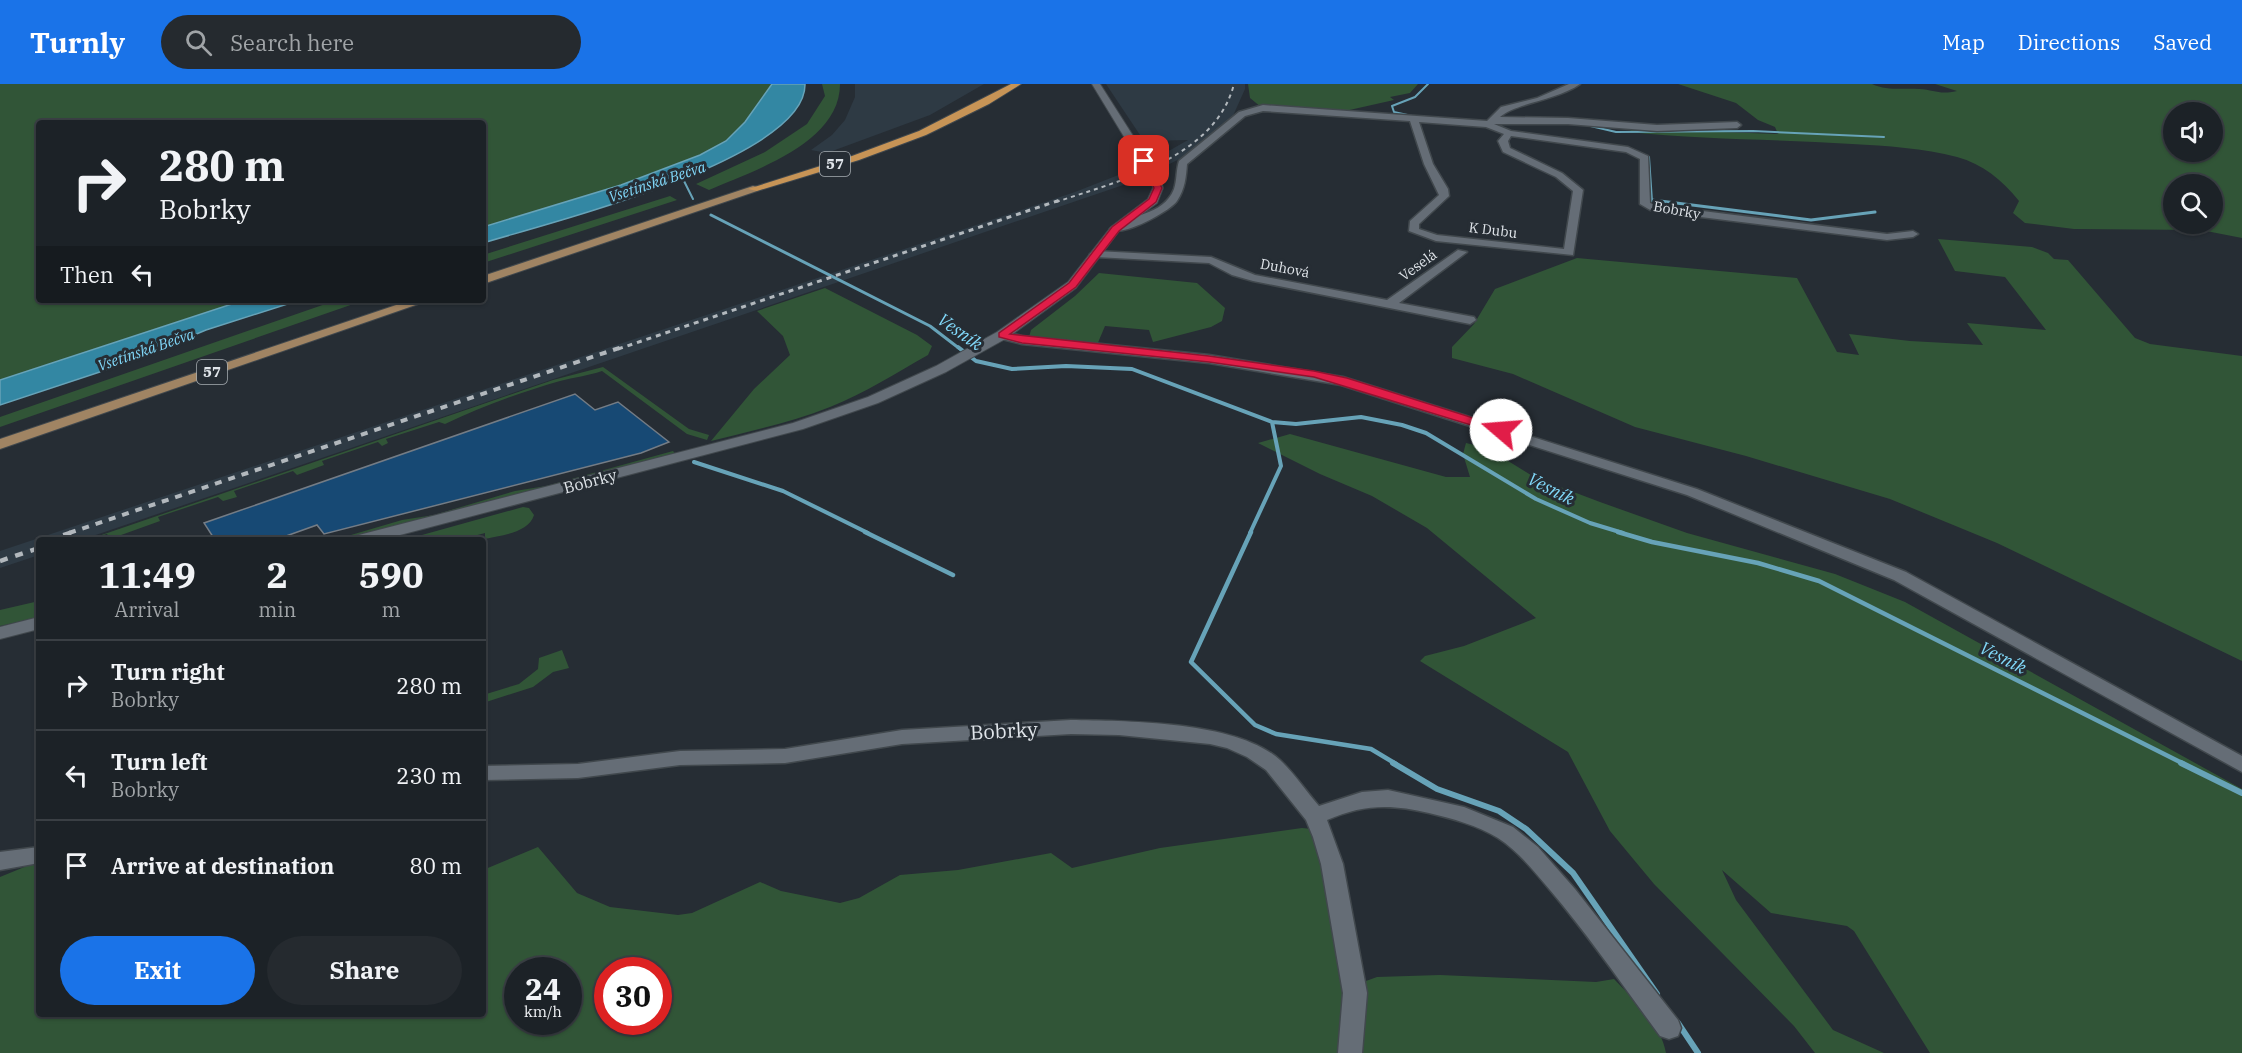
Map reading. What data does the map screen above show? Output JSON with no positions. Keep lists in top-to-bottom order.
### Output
{
  "streets": {
    "highway": ["57"],
    "street": [
      "Bobrky",
      "K Dubu",
      "Veselá",
      "Duhová"
    ]
  },
  "crossings": [
    ["Bobrky", "K Dubu"],
    ["Bobrky", "Duhová"],
    ["Veselá", "Duhová"]
  ],
  "water": ["Vsetínská Bečva", "Vesník"],
  "page": {
    "header": "Turnly",
    "search": "Search here",
    "nav": ["Map", "Directions", "Saved"],
    "turn": ["280 m", "Bobrky"],
    "then": "Then",
    "eta": [
      "11:49",
      "Arrival",
      "2",
      "min",
      "590",
      "m"
    ],
    "list": [
      {
        "name": "Turn right",
        "note": "Bobrky",
        "value": "280 m"
      },
      {
        "name": "Turn left",
        "note": "Bobrky",
        "value": "230 m"
      },
      {
        "name": "Arrive at destination",
        "value": "80 m"
      }
    ],
    "buttons": ["Exit", "Share"],
    "speed": "24 km/h",
    "limit": "30"
  }
}
